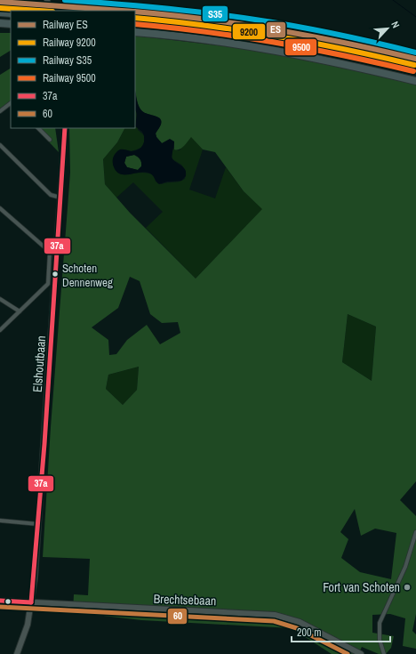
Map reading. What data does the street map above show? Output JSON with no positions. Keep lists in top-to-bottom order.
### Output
{
  "streets": {
    "main road": ["Elshoutbaan", "Brechtsebaan"]
  },
  "crossings": [
    ["Elshoutbaan", "Brechtsebaan"]
  ],
  "places": ["Schoten Dennenweg", "Fort van Schoten"],
  "lines": [
    "rail line S35",
    "rail line ES",
    "rail line 9200",
    "rail line 9500",
    "transit line 37a",
    "transit line 60"
  ],
  "legend": [
    "Railway ES",
    "Railway 9200",
    "Railway S35",
    "Railway 9500",
    "37a",
    "60"
  ],
  "scale_bar": "200 m",
  "north": "top right"
}
